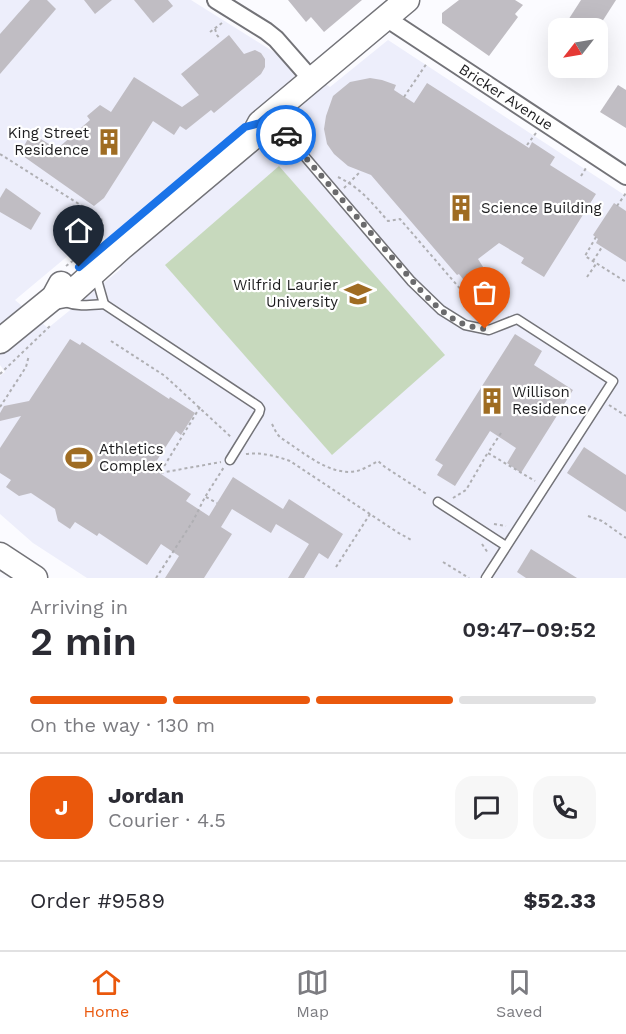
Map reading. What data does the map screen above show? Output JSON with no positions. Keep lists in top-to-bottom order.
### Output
{
  "streets": {
    "street": ["Bricker Avenue"]
  },
  "places": {
    "building": ["King Street Residence", "Science Building", "Willison Residence"],
    "school or university": ["Wilfrid Laurier University"],
    "sports": ["Athletics Complex"]
  },
  "north": "bottom left",
  "page": {
    "heading": ["2 min", "Arriving in", "09:47–09:52"],
    "panel": [
      "Jordan",
      "Courier · 4.5",
      "Order #9589",
      "$52.33"
    ],
    "bar": "On the way · 130 m",
    "round": "J",
    "tabs": ["Home", "Map", "Saved"]
  }
}
